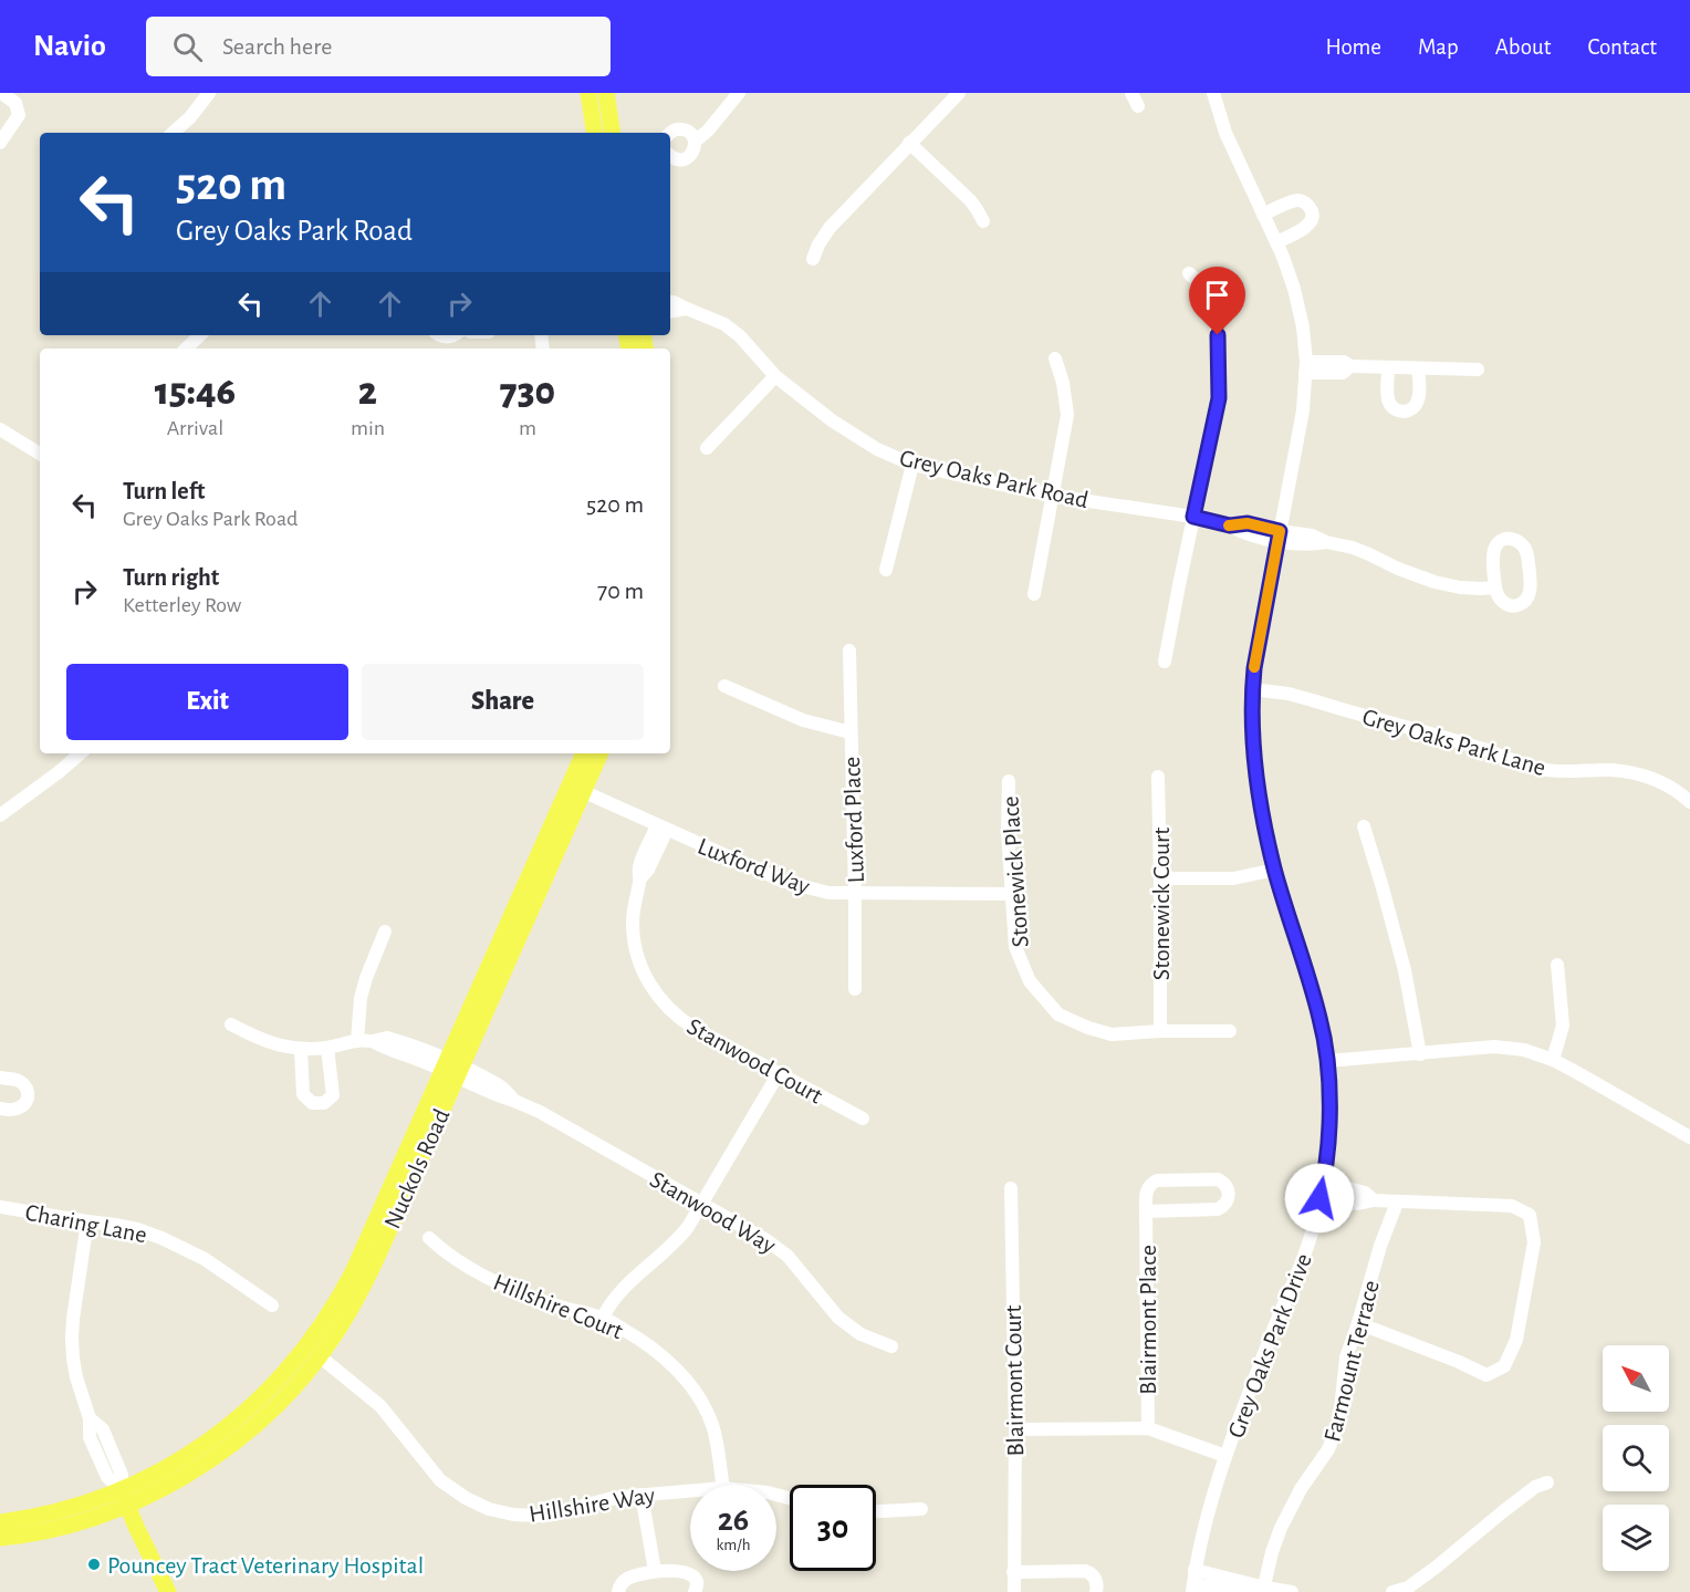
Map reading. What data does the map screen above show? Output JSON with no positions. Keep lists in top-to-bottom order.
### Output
{
  "streets": {
    "main road": ["Nuckols Road"],
    "street": [
      "Grey Oaks Park Road",
      "Grey Oaks Park Lane",
      "Luxford Place",
      "Luxford Way",
      "Stonewick Place",
      "Stonewick Court",
      "Stanwood Court",
      "Stanwood Way",
      "Charing Lane",
      "Hillshire Court",
      "Blairmont Place",
      "Grey Oaks Park Drive",
      "Farmount Terrace",
      "Blairmont Court",
      "Hillshire Way"
    ]
  },
  "crossings": [
    ["Grey Oaks Park Road", "Grey Oaks Park Drive"],
    ["Grey Oaks Park Lane", "Grey Oaks Park Drive"],
    ["Luxford Place", "Luxford Way"],
    ["Luxford Way", "Stonewick Place"],
    ["Luxford Way", "Stanwood Court"],
    ["Luxford Way", "Nuckols Road"],
    ["Stonewick Place", "Stonewick Court"],
    ["Nuckols Road", "Stanwood Way"],
    ["Nuckols Road", "Hillshire Way"]
  ],
  "places": ["Pouncey Tract Veterinary Hospital"],
  "north": "top left",
  "page": {
    "header": "Navio",
    "search": "Search here",
    "nav": [
      "Home",
      "Map",
      "About",
      "Contact"
    ],
    "turn": ["520 m", "Grey Oaks Park Road"],
    "eta": [
      "15:46",
      "Arrival",
      "2",
      "min",
      "730",
      "m"
    ],
    "list": [
      {
        "name": "Turn left",
        "note": "Grey Oaks Park Road",
        "value": "520 m"
      },
      {
        "name": "Turn right",
        "note": "Ketterley Row",
        "value": "70 m"
      }
    ],
    "buttons": ["Exit", "Share"],
    "speed": "26 km/h",
    "limit": "30"
  }
}
